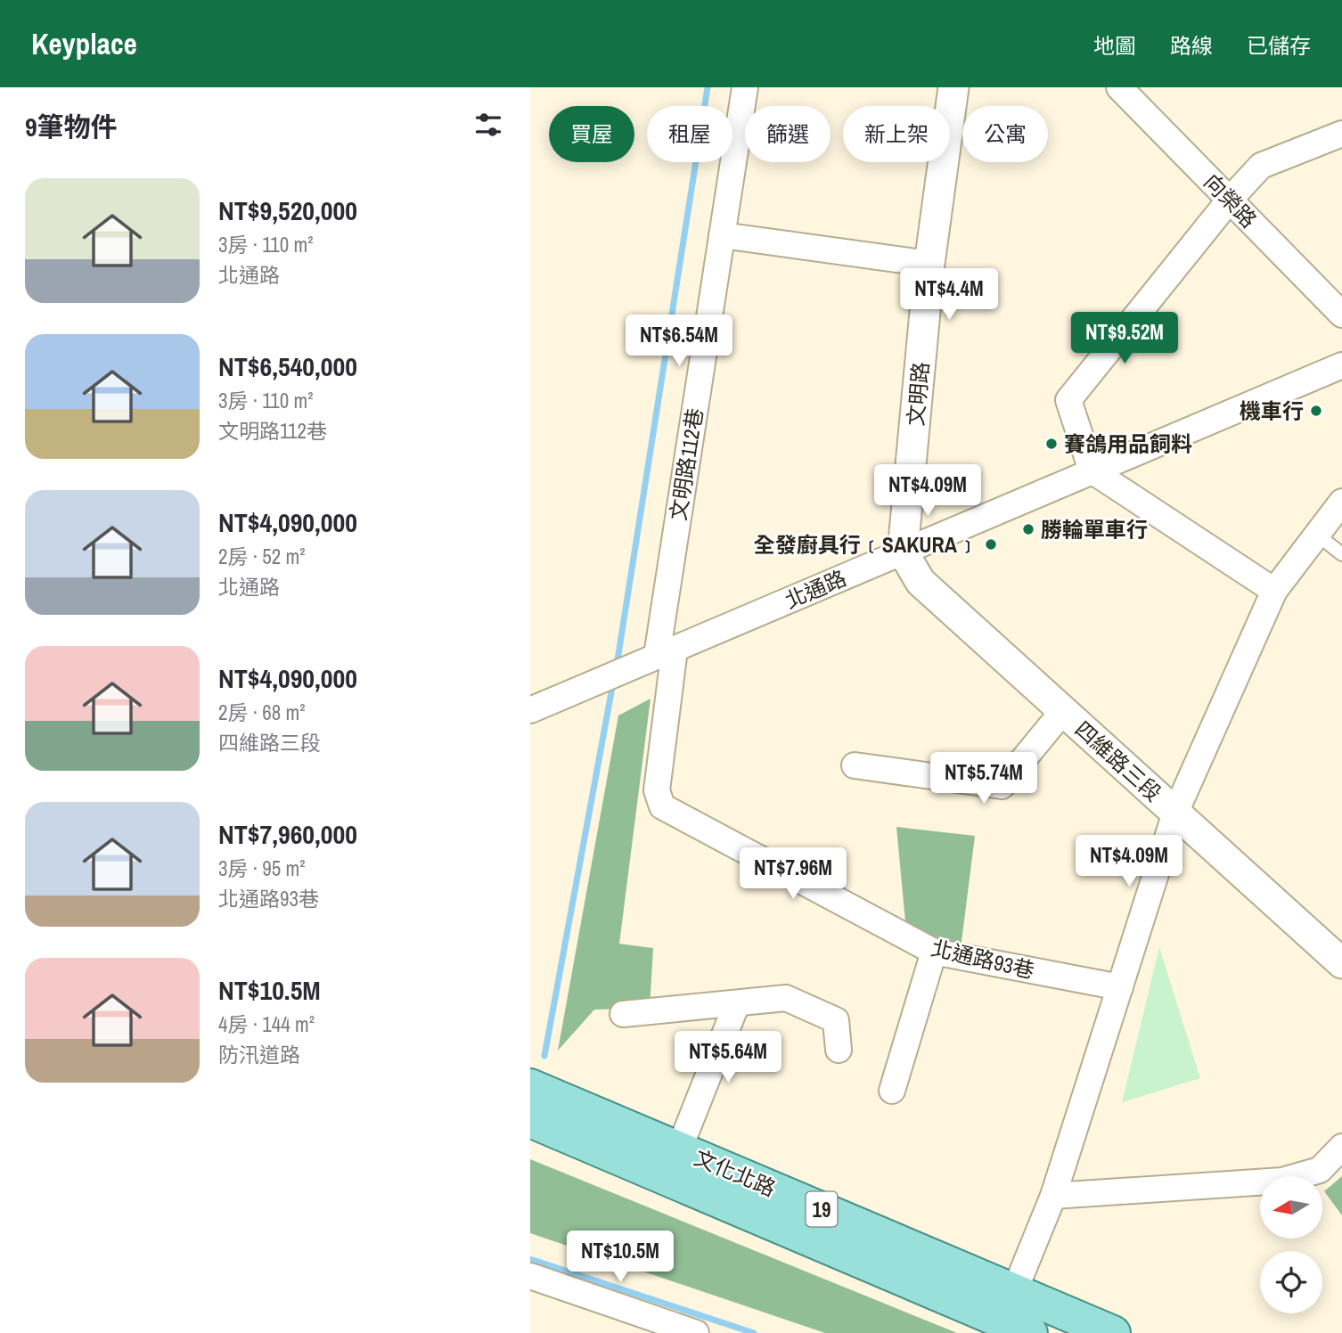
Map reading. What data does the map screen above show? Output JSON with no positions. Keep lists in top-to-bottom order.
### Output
{
  "streets": {
    "main road": ["文化北路", "19"],
    "street": [
      "向榮路",
      "文明路",
      "文明路112巷",
      "北通路",
      "四維路三段",
      "北通路93巷"
    ]
  },
  "crossings": [
    ["文明路", "北通路"],
    ["文明路", "四維路三段"],
    ["文明路112巷", "北通路"],
    ["文明路112巷", "北通路93巷"],
    ["北通路", "四維路三段"],
    ["北通路", "北通路93巷"]
  ],
  "places": [
    "機車行",
    "賽鴿用品飼料",
    "勝輪單車行",
    "全發廚具行﹝SAKURA﹞"
  ],
  "north": "left",
  "page": {
    "header": "Keyplace",
    "nav": ["地圖", "路線", "已儲存"],
    "heading": "9筆物件",
    "chip": [
      "買屋",
      "租屋",
      "篩選",
      "新上架",
      "公寓"
    ],
    "list": [
      {
        "name": "NT$9,520,000",
        "note": "3房 · 110 m² · 北通路"
      },
      {
        "name": "NT$6,540,000",
        "note": "3房 · 110 m² · 文明路112巷"
      },
      {
        "name": "NT$4,090,000",
        "note": "2房 · 52 m² · 北通路"
      },
      {
        "name": "NT$4,090,000",
        "note": "2房 · 68 m² · 四維路三段"
      },
      {
        "name": "NT$7,960,000",
        "note": "3房 · 95 m² · 北通路93巷"
      },
      {
        "name": "NT$10.5M",
        "note": "4房 · 144 m² · 防汛道路"
      }
    ],
    "price": [
      "NT$4.4M",
      "NT$9.52M",
      "NT$6.54M",
      "NT$4.09M",
      "NT$5.74M",
      "NT$4.09M",
      "NT$7.96M",
      "NT$5.64M",
      "NT$10.5M"
    ]
  }
}
